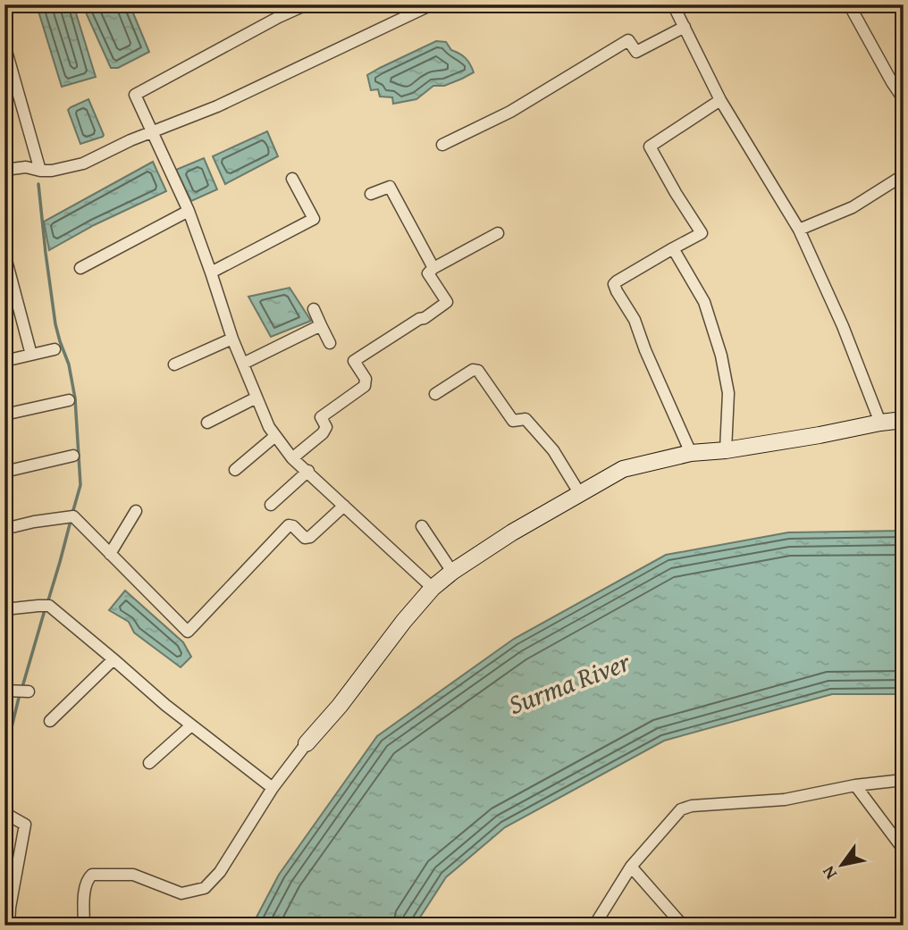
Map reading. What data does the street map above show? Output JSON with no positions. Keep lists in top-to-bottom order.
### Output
{
  "water": ["Surma River"],
  "north": "bottom left"
}
